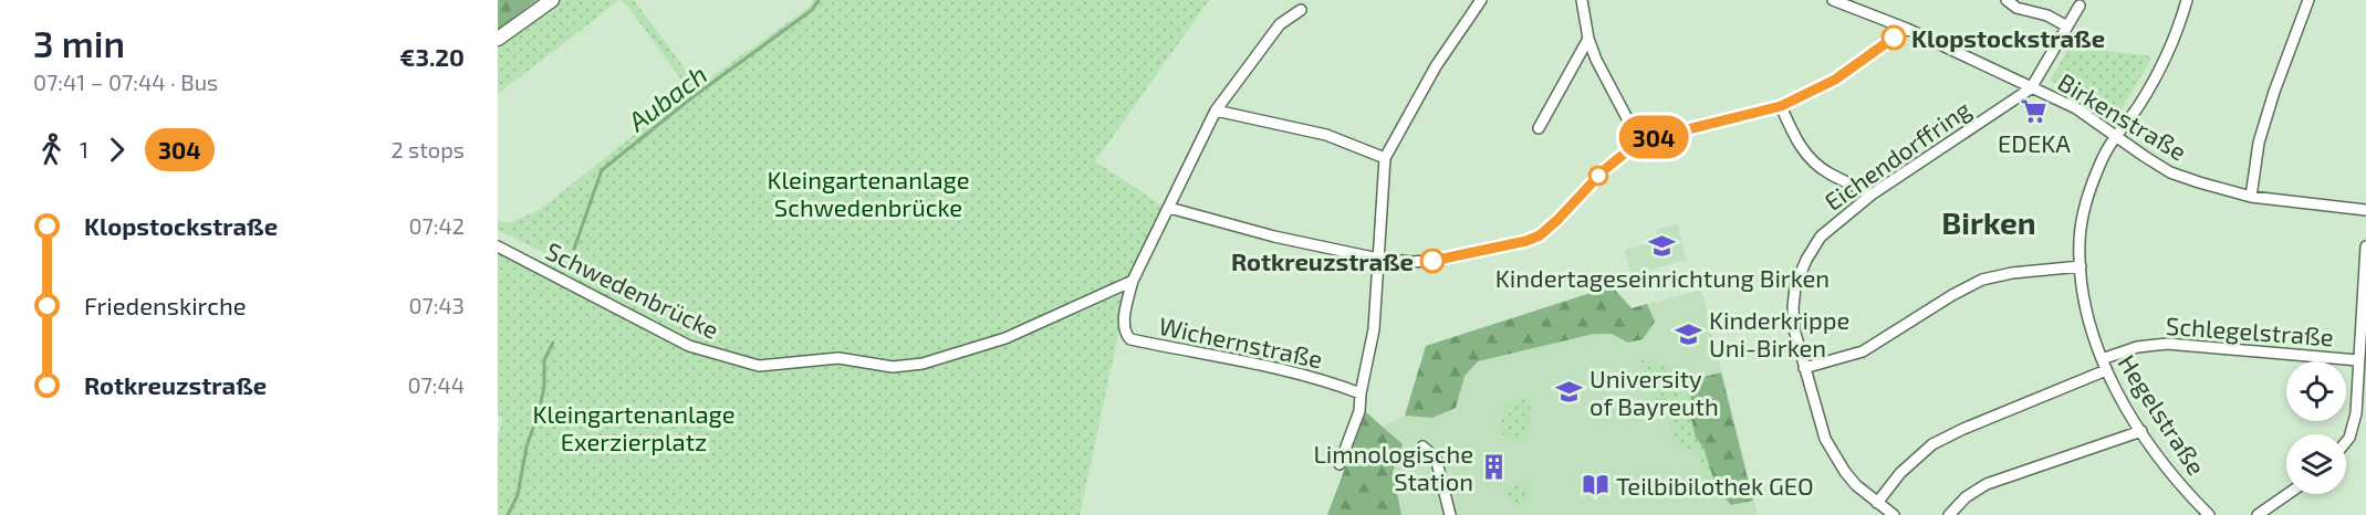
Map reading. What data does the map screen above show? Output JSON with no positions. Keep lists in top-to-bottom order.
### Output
{
  "streets": {
    "street": [
      "Birkenstraße",
      "Eichendorffring",
      "Schwedenbrücke",
      "Schlegelstraße",
      "Wichernstraße",
      "Hegelstraße"
    ]
  },
  "crossings": [
    ["Birkenstraße", "Eichendorffring"],
    ["Birkenstraße", "Hegelstraße"],
    ["Schwedenbrücke", "Wichernstraße"],
    ["Schlegelstraße", "Hegelstraße"]
  ],
  "districts": ["Birken"],
  "water": ["Aubach"],
  "parks": ["Kleingartenanlage Schwedenbrücke", "Kleingartenanlage Exerzierplatz"],
  "places": {
    "other": ["Klopstockstraße", "Rotkreuzstraße"],
    "supermarket": ["EDEKA"],
    "school or university": ["Kindertageseinrichtung Birken", "Kinderkrippe Uni-Birken", "University of Bayreuth"],
    "building": ["Limnologische Station"],
    "library": ["Teilbibilothek GEO"]
  },
  "lines": ["bus line 304"],
  "page": {
    "heading": ["3 min", "07:41 – 07:44 · Bus", "€3.20"],
    "on_map": "304",
    "legs": ["1", "304", "2 stops"],
    "list": [
      {
        "name": "Klopstockstraße",
        "value": "07:42"
      },
      {
        "name": "Friedenskirche",
        "value": "07:43"
      },
      {
        "name": "Rotkreuzstraße",
        "value": "07:44"
      }
    ]
  }
}
